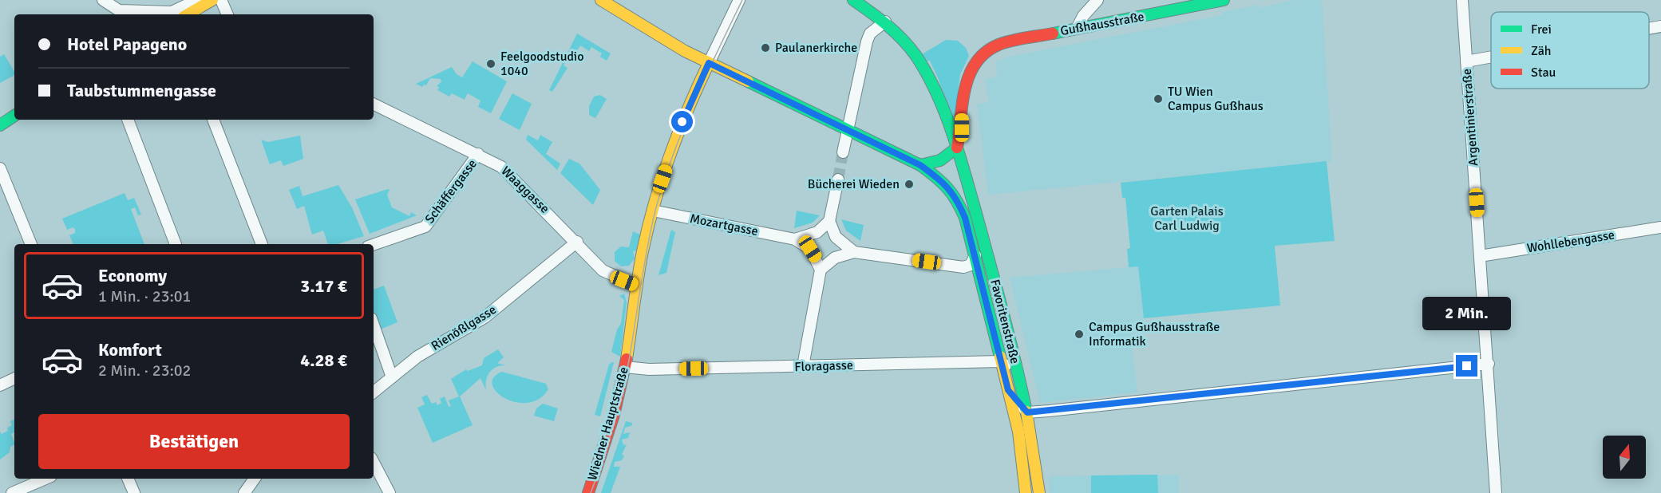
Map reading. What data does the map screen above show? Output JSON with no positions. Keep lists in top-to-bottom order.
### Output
{
  "streets": {
    "main road": ["Gußhausstraße", "Favoritenstraße", "Wiedner Hauptstraße"],
    "street": [
      "Argentinierstraße",
      "Waaggasse",
      "Schäffergasse",
      "Mozartgasse",
      "Wohllebengasse",
      "Rienößlgasse",
      "Floragasse"
    ]
  },
  "crossings": [
    ["Gußhausstraße", "Favoritenstraße"],
    ["Argentinierstraße", "Wohllebengasse"],
    ["Waaggasse", "Schäffergasse"],
    ["Waaggasse", "Rienößlgasse"],
    ["Waaggasse", "Wiedner Hauptstraße"],
    ["Mozartgasse", "Wiedner Hauptstraße"],
    ["Favoritenstraße", "Floragasse"],
    ["Favoritenstraße", "Wiedner Hauptstraße"],
    ["Floragasse", "Wiedner Hauptstraße"]
  ],
  "parks": ["Garten Palais Carl Ludwig"],
  "places": [
    "Paulanerkirche",
    "Feelgoodstudio 1040",
    "TU Wien Campus Gußhaus",
    "Bücherei Wieden",
    "Campus Gußhausstraße Informatik"
  ],
  "legend": ["Frei", "Zäh", "Stau"],
  "north": "top",
  "page": {
    "banner": ["Hotel Papageno", "Taubstummengasse"],
    "list": [
      {
        "name": "Economy",
        "note": "1 Min. · 23:01",
        "value": "3.17 €"
      },
      {
        "name": "Komfort",
        "note": "2 Min. · 23:02",
        "value": "4.28 €"
      }
    ],
    "bubble": "2 Min.",
    "buttons": "Bestätigen"
  }
}
